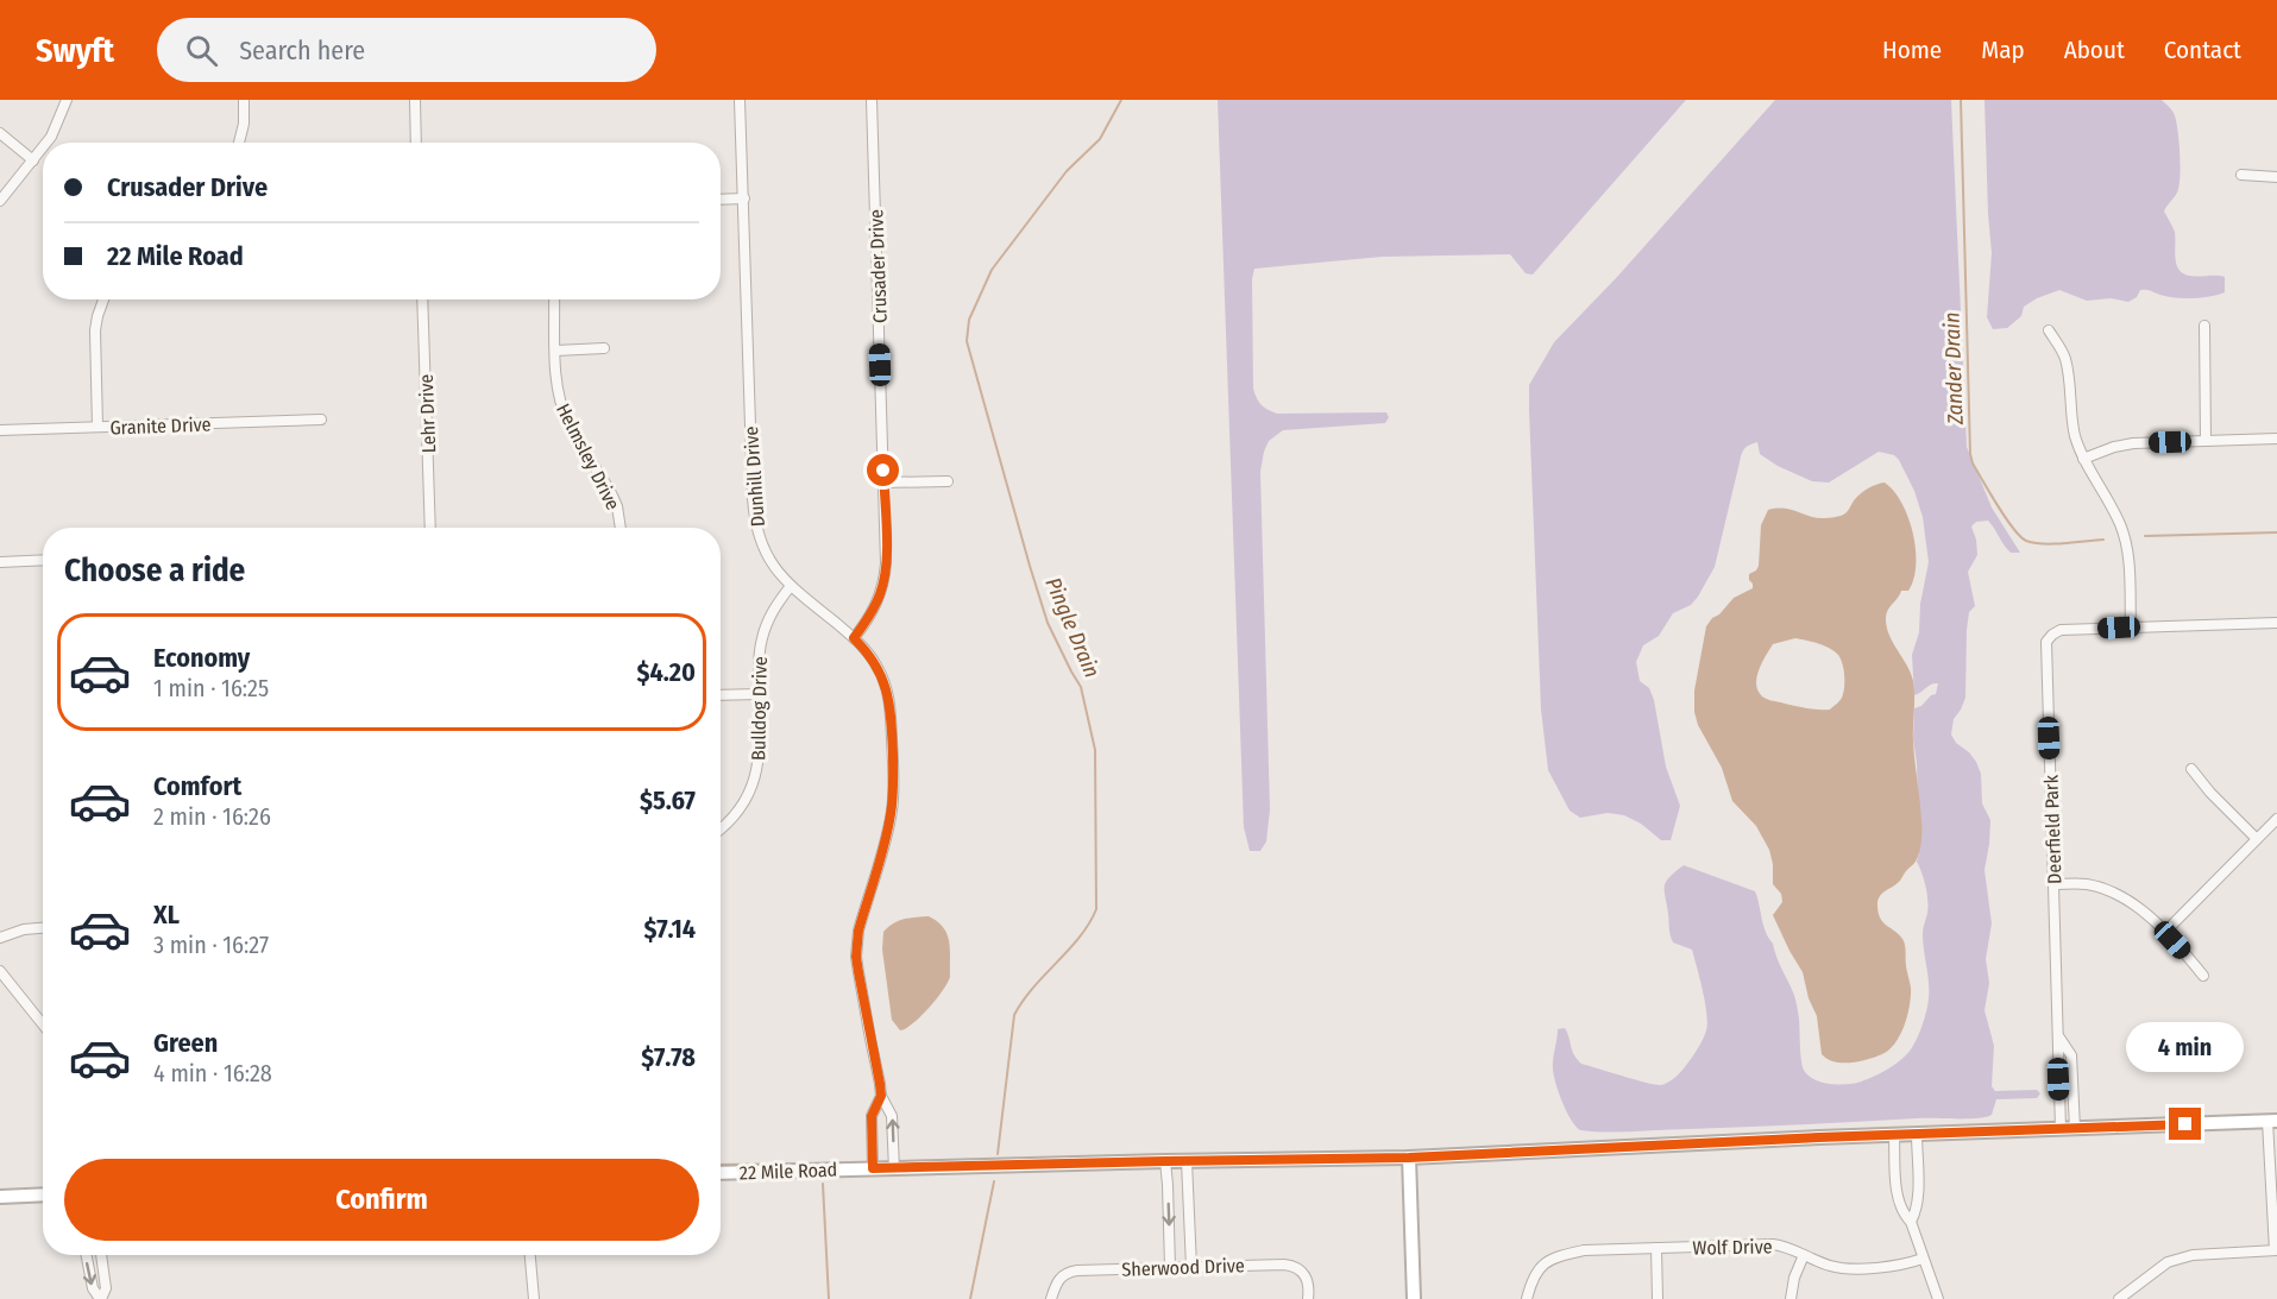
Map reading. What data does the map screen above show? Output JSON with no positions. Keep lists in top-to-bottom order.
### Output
{
  "streets": {
    "street": [
      "Crusader Drive",
      "Lehr Drive",
      "Granite Drive",
      "Helmsley Drive",
      "Dunhill Drive",
      "Bulldog Drive",
      "Deerfield Park",
      "22 Mile Road",
      "Wolf Drive",
      "Sherwood Drive"
    ]
  },
  "crossings": [
    ["Crusader Drive", "Dunhill Drive"],
    ["Dunhill Drive", "Bulldog Drive"],
    ["Dunhill Drive", "22 Mile Road"],
    ["Deerfield Park", "22 Mile Road"]
  ],
  "water": ["Zander Drain", "Pingle Drain"],
  "page": {
    "header": "Swyft",
    "search": "Search here",
    "nav": [
      "Home",
      "Map",
      "About",
      "Contact"
    ],
    "banner": ["Crusader Drive", "22 Mile Road"],
    "heading": "Choose a ride",
    "list": [
      {
        "name": "Economy",
        "note": "1 min · 16:25",
        "value": "$4.20"
      },
      {
        "name": "Comfort",
        "note": "2 min · 16:26",
        "value": "$5.67"
      },
      {
        "name": "XL",
        "note": "3 min · 16:27",
        "value": "$7.14"
      },
      {
        "name": "Green",
        "note": "4 min · 16:28",
        "value": "$7.78"
      }
    ],
    "bubble": "4 min",
    "buttons": "Confirm"
  }
}
